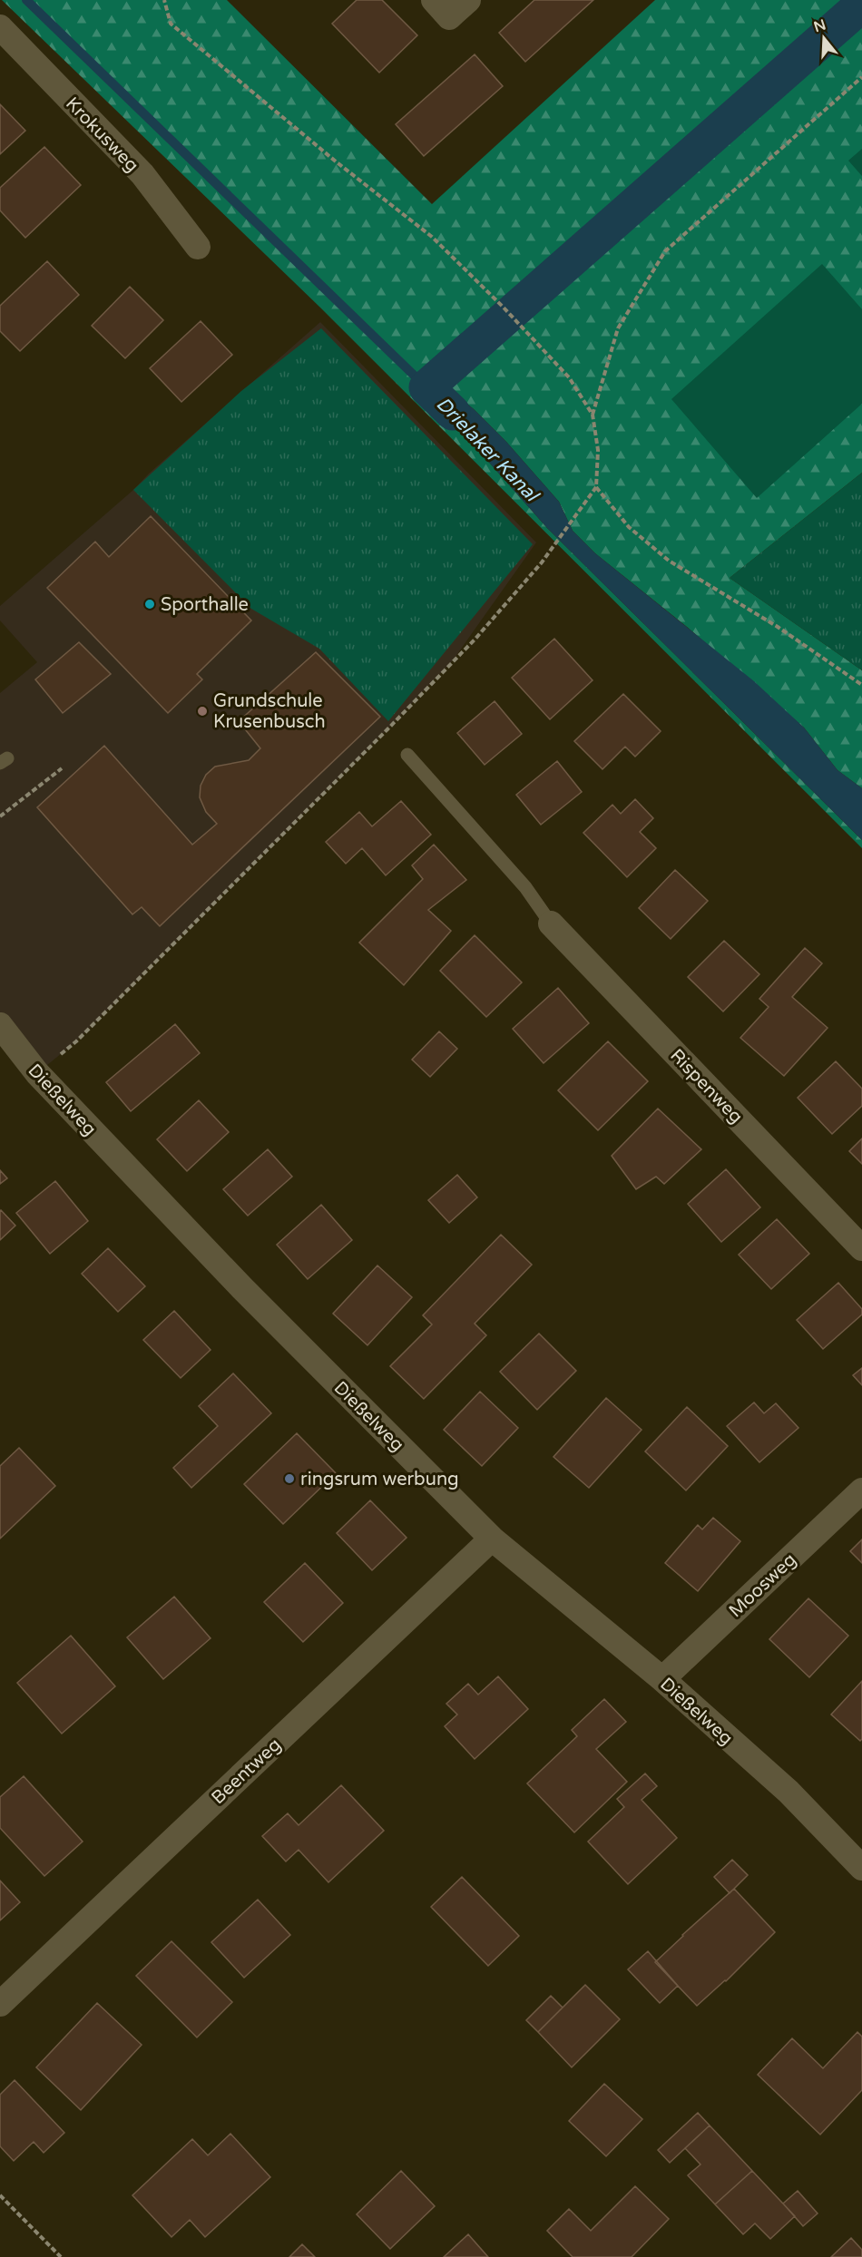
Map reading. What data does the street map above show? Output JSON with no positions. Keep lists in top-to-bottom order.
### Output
{
  "streets": {
    "street": [
      "Krokusweg",
      "Rispenweg",
      "Dießelweg",
      "Moosweg",
      "Beentweg"
    ]
  },
  "crossings": [
    ["Dießelweg", "Moosweg"],
    ["Dießelweg", "Beentweg"]
  ],
  "water": ["Drielaker Kanal"],
  "places": ["Sporthalle", "Grundschule Krusenbusch", "ringsrum werbung"],
  "north": "top"
}
